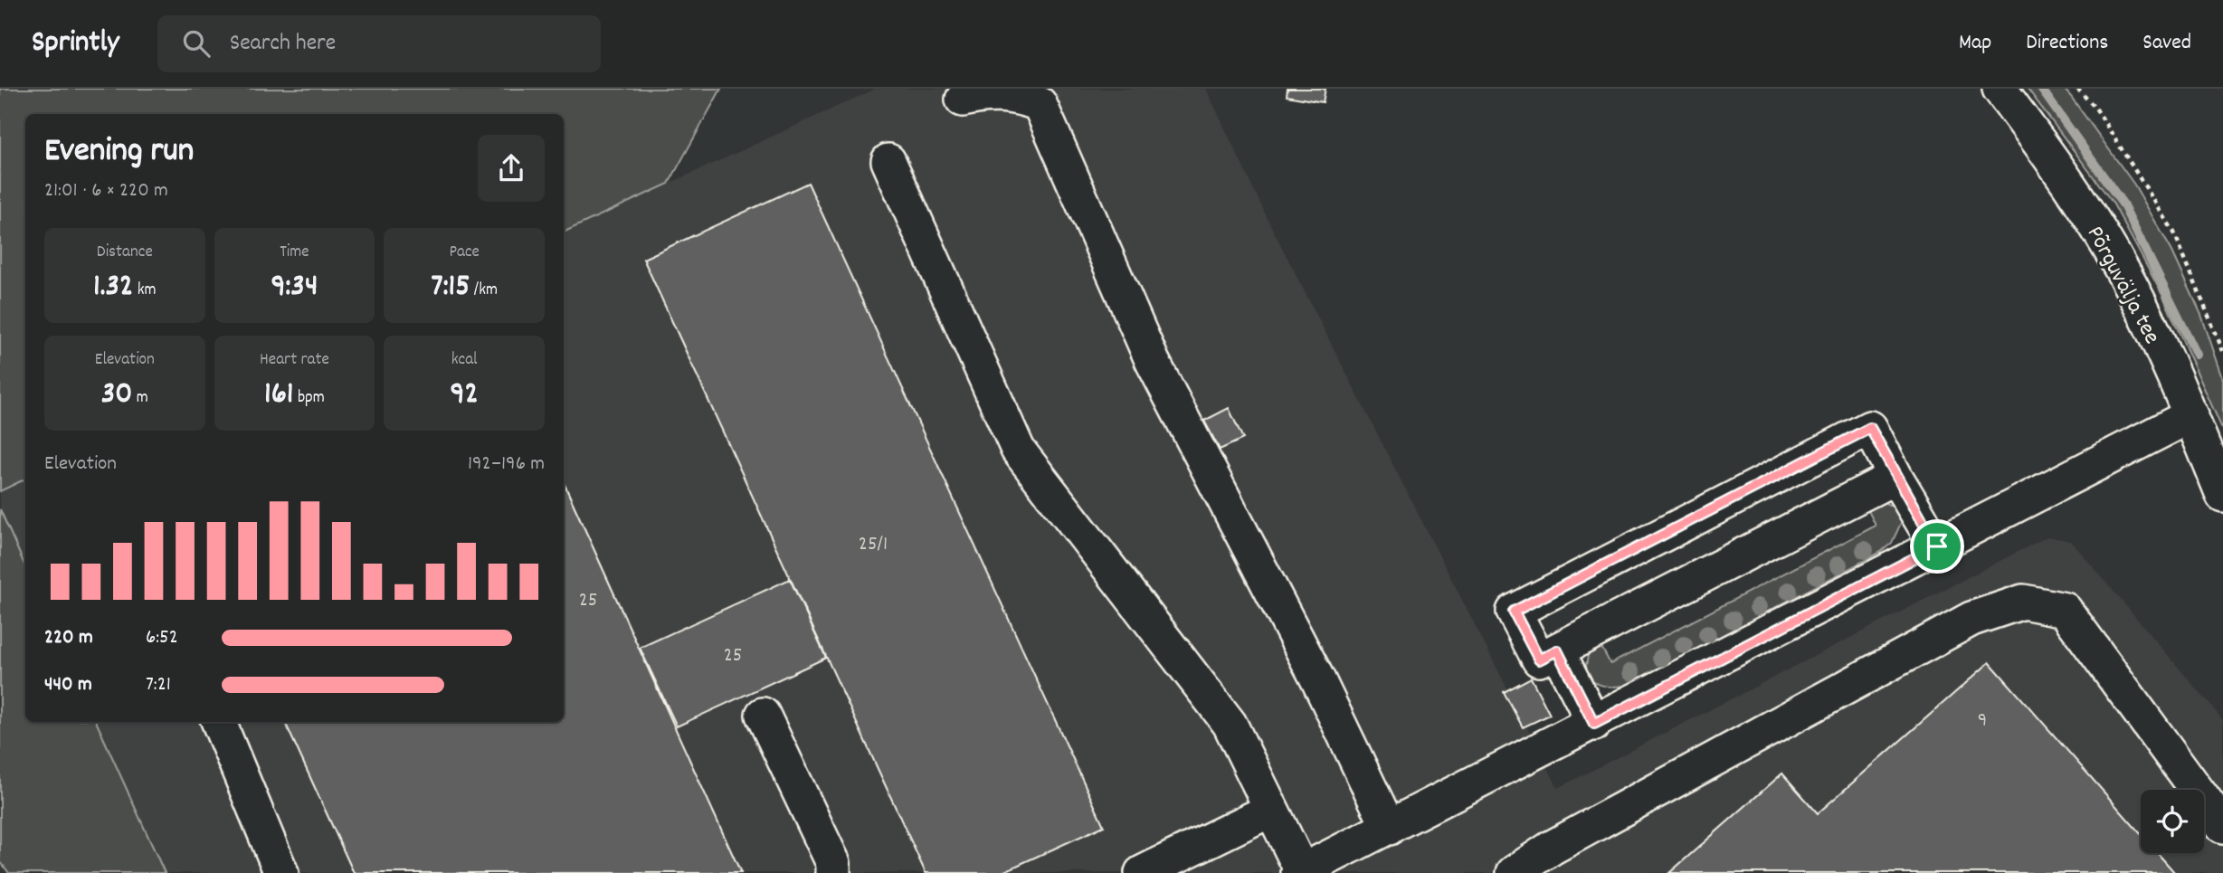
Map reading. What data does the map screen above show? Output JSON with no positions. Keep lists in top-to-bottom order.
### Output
{
  "streets": {
    "street": ["Põrguvälja tee"]
  },
  "house_numbers": [
    "25/1",
    "25",
    "25",
    "9"
  ],
  "page": {
    "header": "Sprintly",
    "search": "Search here",
    "nav": ["Map", "Directions", "Saved"],
    "heading": ["Evening run", "21:01 · 6 × 220 m"],
    "stats": [
      ["Distance", "1.32 km"],
      ["Time", "9:34"],
      ["Pace", "7:15 /km"],
      ["Elevation", "30 m"],
      ["Heart rate", "161 bpm"],
      ["kcal", "92"]
    ],
    "chart": ["Elevation", "192–196 m"],
    "list": [
      {
        "name": "220 m",
        "note": "6:52"
      },
      {
        "name": "440 m",
        "note": "7:21"
      }
    ]
  }
}
